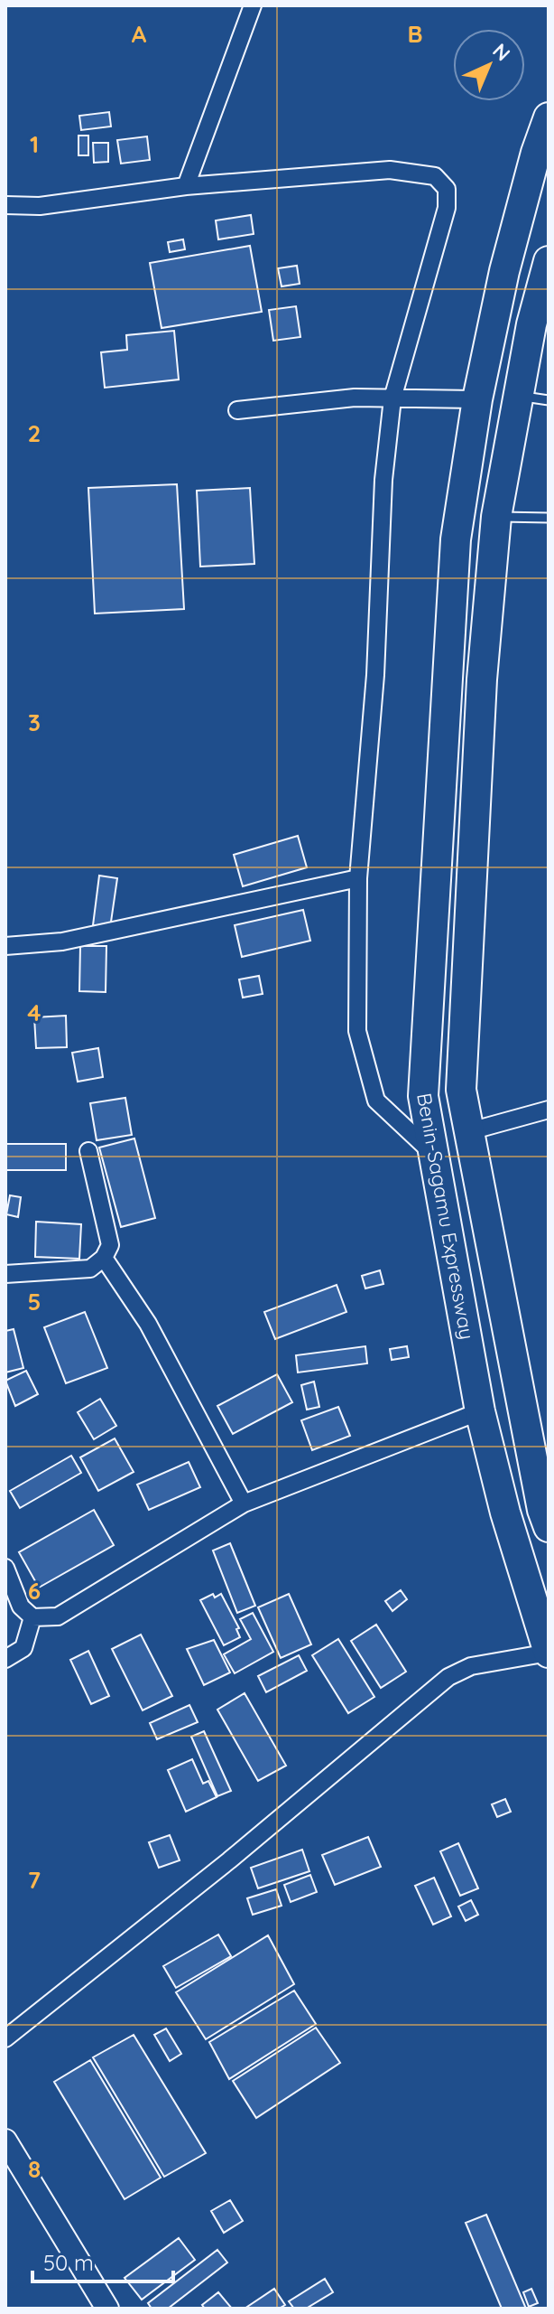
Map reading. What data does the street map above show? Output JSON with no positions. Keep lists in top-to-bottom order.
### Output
{
  "streets": {
    "highway": ["Benin-Sagamu Expressway"]
  },
  "scale_bar": "50 m",
  "north": "top right",
  "grid": {
    "columns": ["A", "B"],
    "rows": [
      "1",
      "2",
      "3",
      "4",
      "5",
      "6",
      "7",
      "8"
    ]
  }
}
